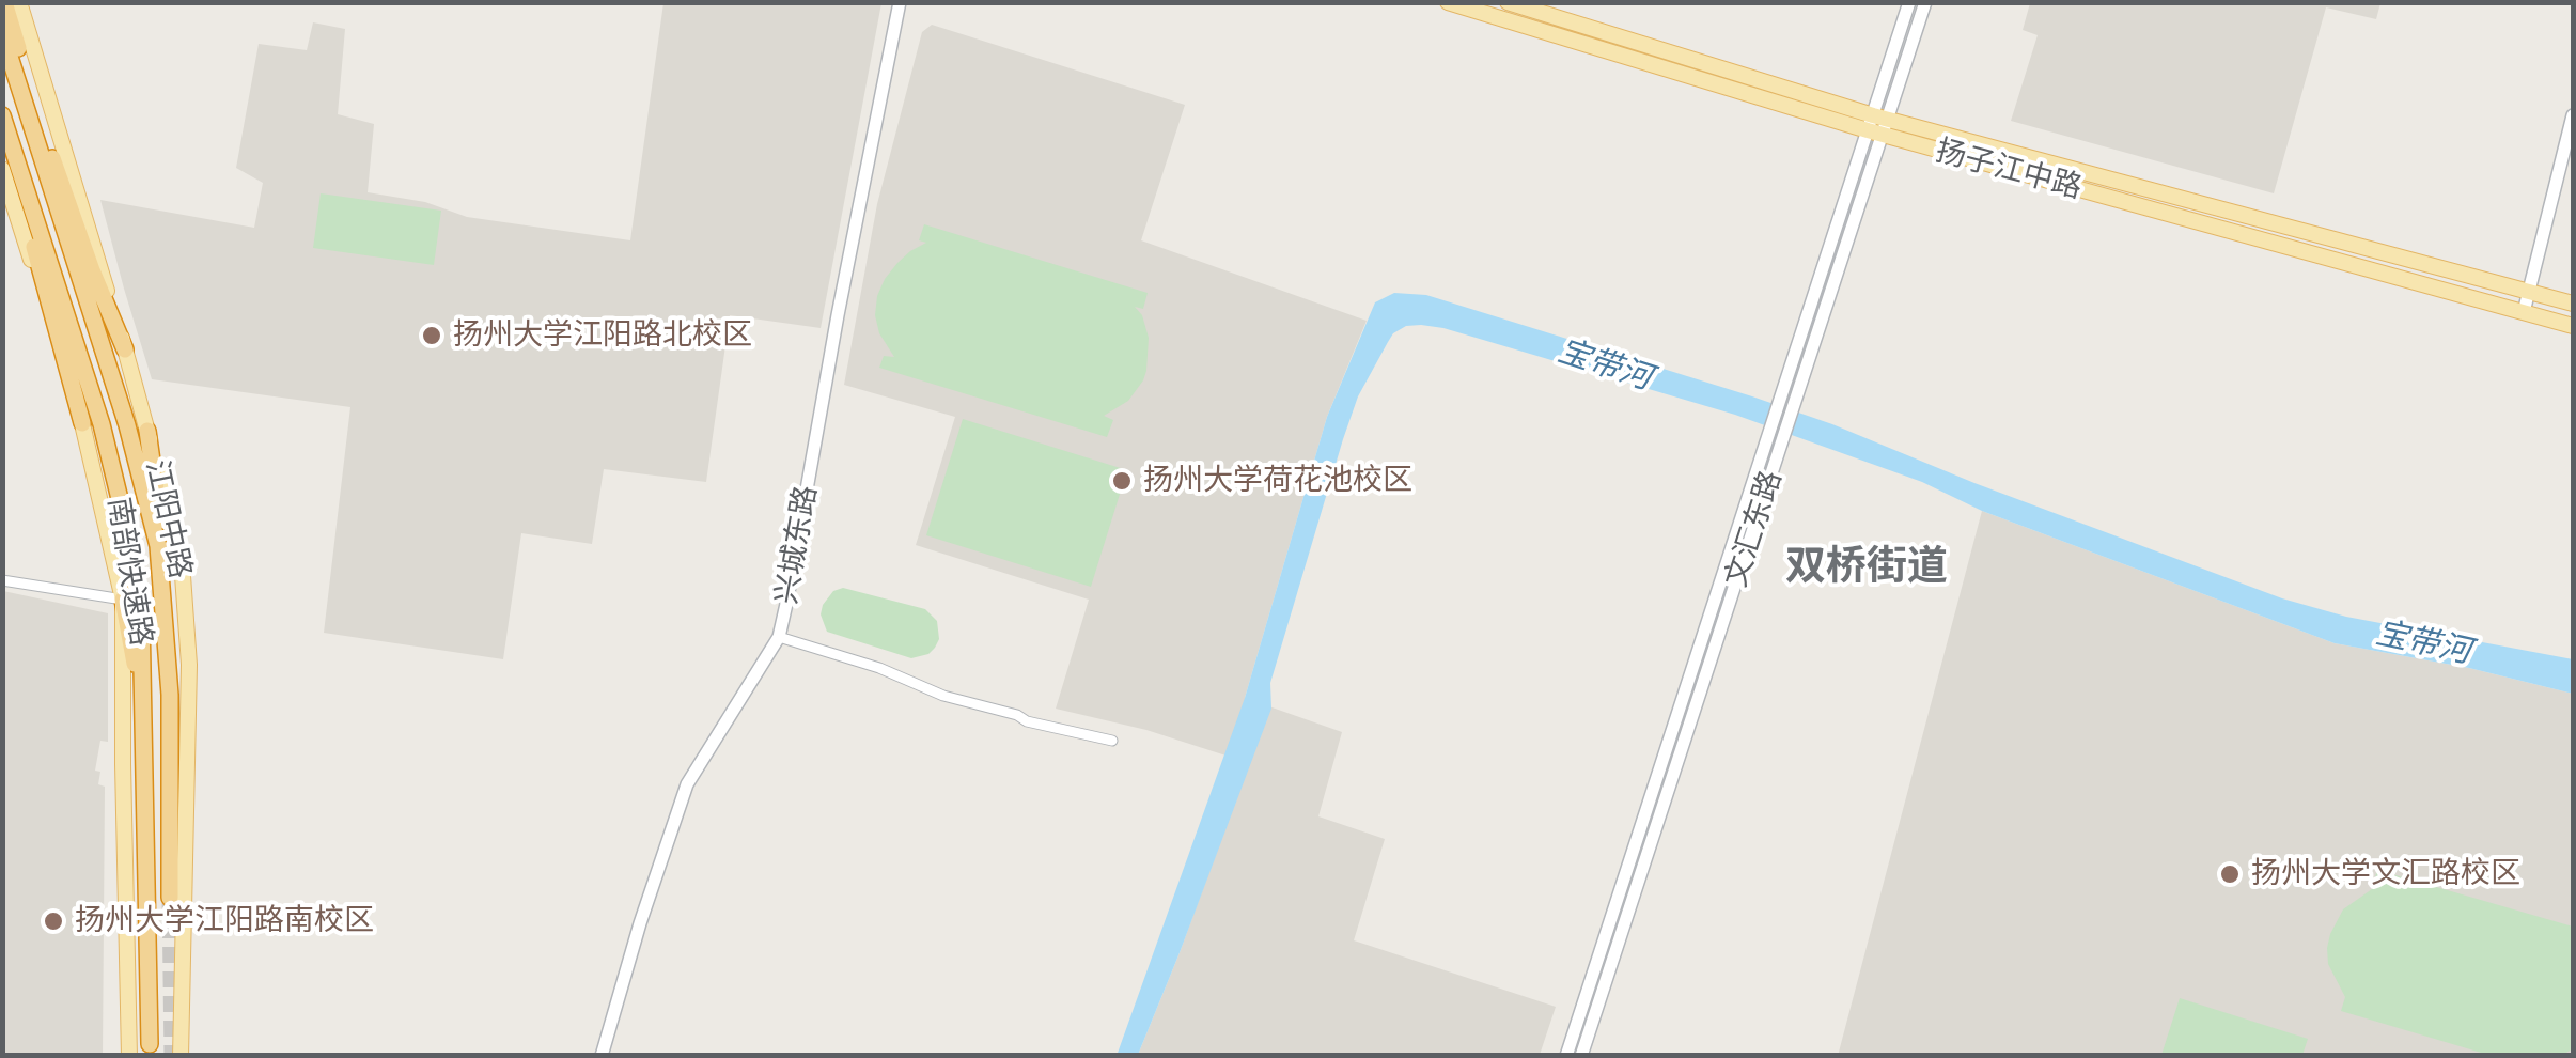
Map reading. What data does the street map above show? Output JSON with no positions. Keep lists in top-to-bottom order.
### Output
{
  "streets": {
    "highway": ["南部快速路"],
    "main road": [
      "扬子江中路",
      "江阳中路",
      "文汇东路",
      "兴城东路"
    ]
  },
  "crossings": [
    ["扬子江中路", "文汇东路"]
  ],
  "districts": ["双桥街道"],
  "water": ["宝带河"],
  "places": [
    "扬州大学江阳路北校区",
    "扬州大学荷花池校区",
    "扬州大学文汇路校区",
    "扬州大学江阳路南校区"
  ]
}
